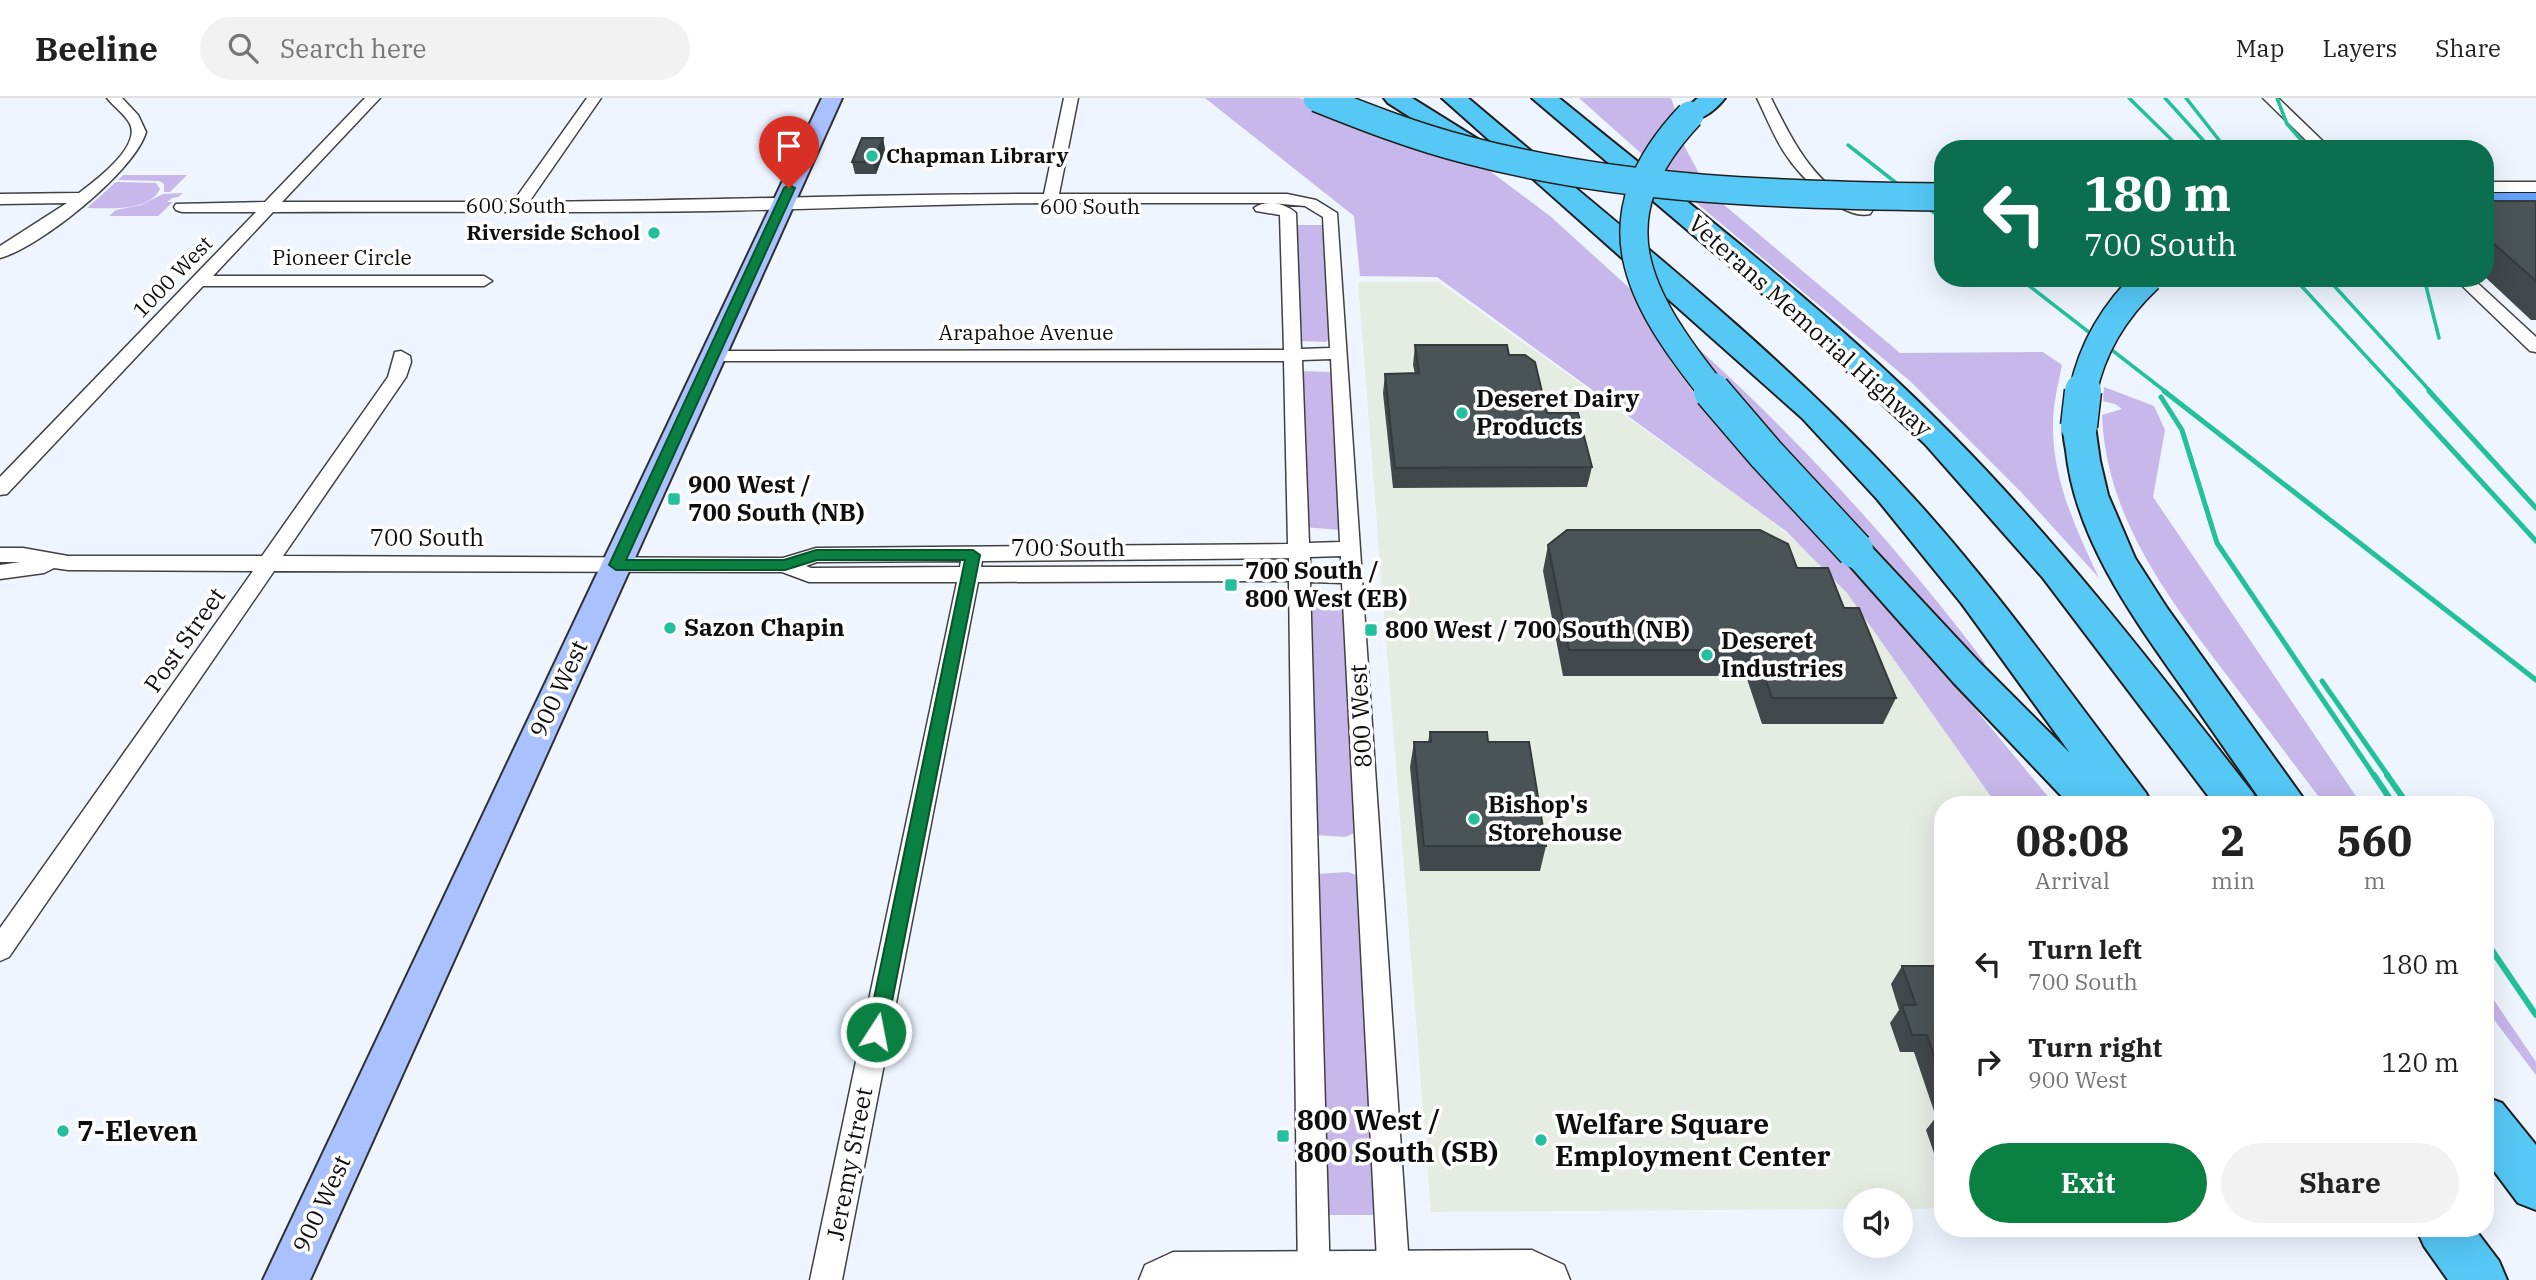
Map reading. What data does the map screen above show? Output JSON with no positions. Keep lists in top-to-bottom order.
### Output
{
  "streets": {
    "highway": ["Veterans Memorial Highway"],
    "main road": ["900 West"],
    "street": [
      "600 South",
      "Pioneer Circle",
      "1000 West",
      "Arapahoe Avenue",
      "700 South",
      "Post Street",
      "800 West",
      "Jeremy Street"
    ]
  },
  "crossings": [
    ["600 South", "1000 West"],
    ["600 South", "Arapahoe Avenue"],
    ["600 South", "900 West"],
    ["600 South", "800 West"],
    ["Pioneer Circle", "1000 West"],
    ["Arapahoe Avenue", "900 West"],
    ["Arapahoe Avenue", "800 West"],
    ["700 South", "Post Street"],
    ["700 South", "900 West"],
    ["700 South", "800 West"],
    ["700 South", "Jeremy Street"]
  ],
  "places": {
    "other": [
      "Chapman Library",
      "Riverside School",
      "Deseret Dairy Products",
      "Sazon Chapin",
      "Deseret Industries",
      "Bishop's Storehouse",
      "7-Eleven",
      "Welfare Square Employment Center"
    ],
    "transit": [
      "900 West / 700 South (NB)",
      "700 South / 800 West (EB)",
      "800 West / 700 South (NB)",
      "800 West / 800 South (SB)"
    ]
  },
  "page": {
    "header": "Beeline",
    "search": "Search here",
    "nav": ["Map", "Layers", "Share"],
    "turn": ["180 m", "700 South"],
    "eta": [
      "08:08",
      "Arrival",
      "2",
      "min",
      "560",
      "m"
    ],
    "list": [
      {
        "name": "Turn left",
        "note": "700 South",
        "value": "180 m"
      },
      {
        "name": "Turn right",
        "note": "900 West",
        "value": "120 m"
      }
    ],
    "buttons": ["Exit", "Share"]
  }
}
